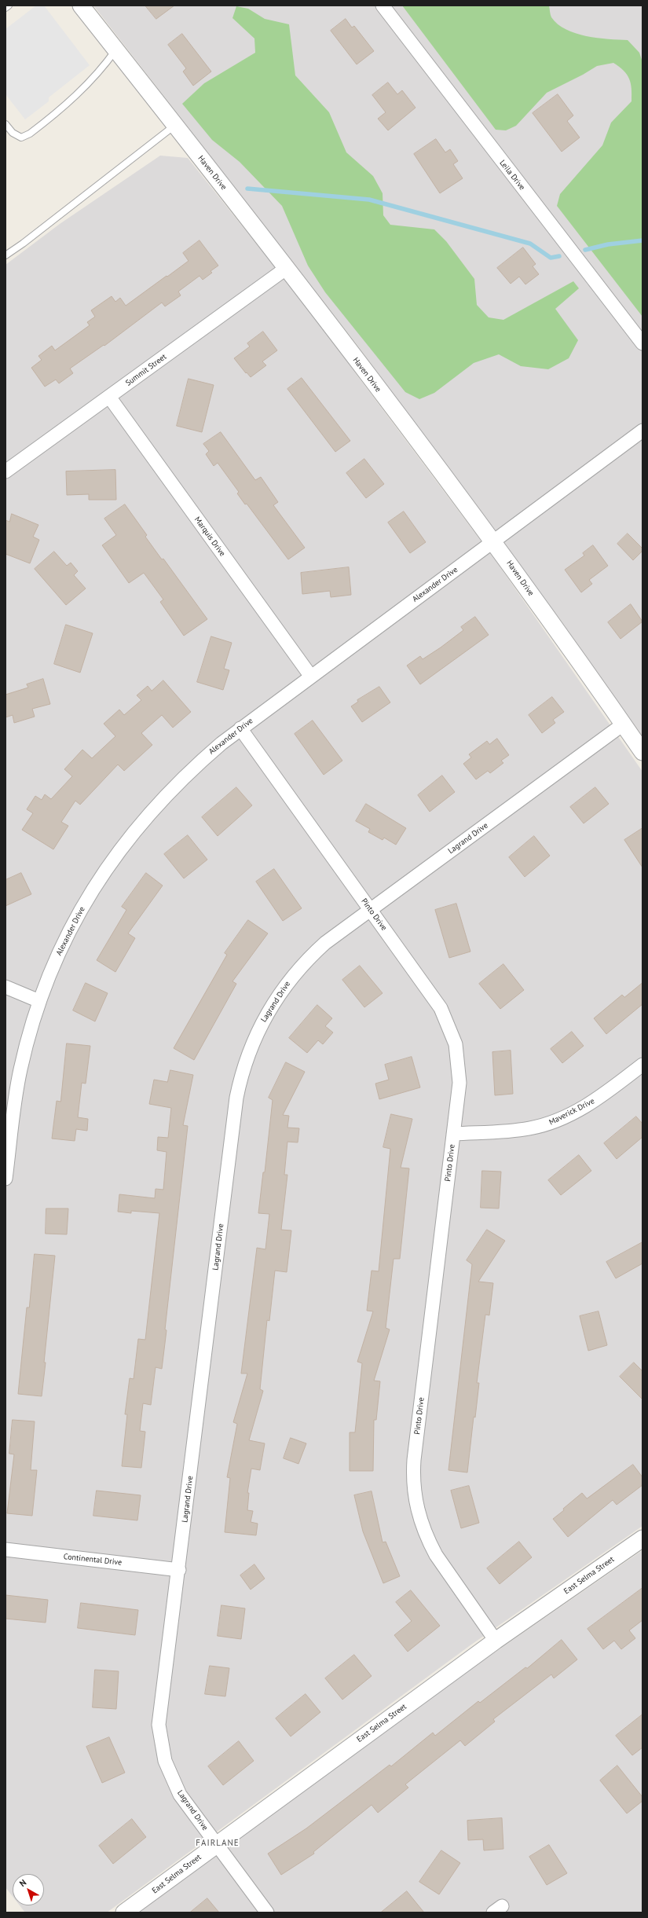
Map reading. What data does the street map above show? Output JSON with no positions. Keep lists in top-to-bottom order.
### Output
{
  "streets": {
    "street": [
      "Haven Drive",
      "Leila Drive",
      "Summit Street",
      "Marquis Drive",
      "Alexander Drive",
      "Lagrand Drive",
      "Pinto Drive",
      "Maverick Drive",
      "Continental Drive",
      "East Selma Street"
    ]
  },
  "crossings": [
    ["Haven Drive", "Summit Street"],
    ["Haven Drive", "Alexander Drive"],
    ["Haven Drive", "Lagrand Drive"],
    ["Summit Street", "Marquis Drive"],
    ["Marquis Drive", "Alexander Drive"],
    ["Alexander Drive", "Pinto Drive"],
    ["Lagrand Drive", "Pinto Drive"],
    ["Lagrand Drive", "Continental Drive"],
    ["Lagrand Drive", "East Selma Street"],
    ["Pinto Drive", "Maverick Drive"],
    ["Pinto Drive", "East Selma Street"]
  ],
  "districts": ["FAIRLANE"],
  "north": "top left"
}
